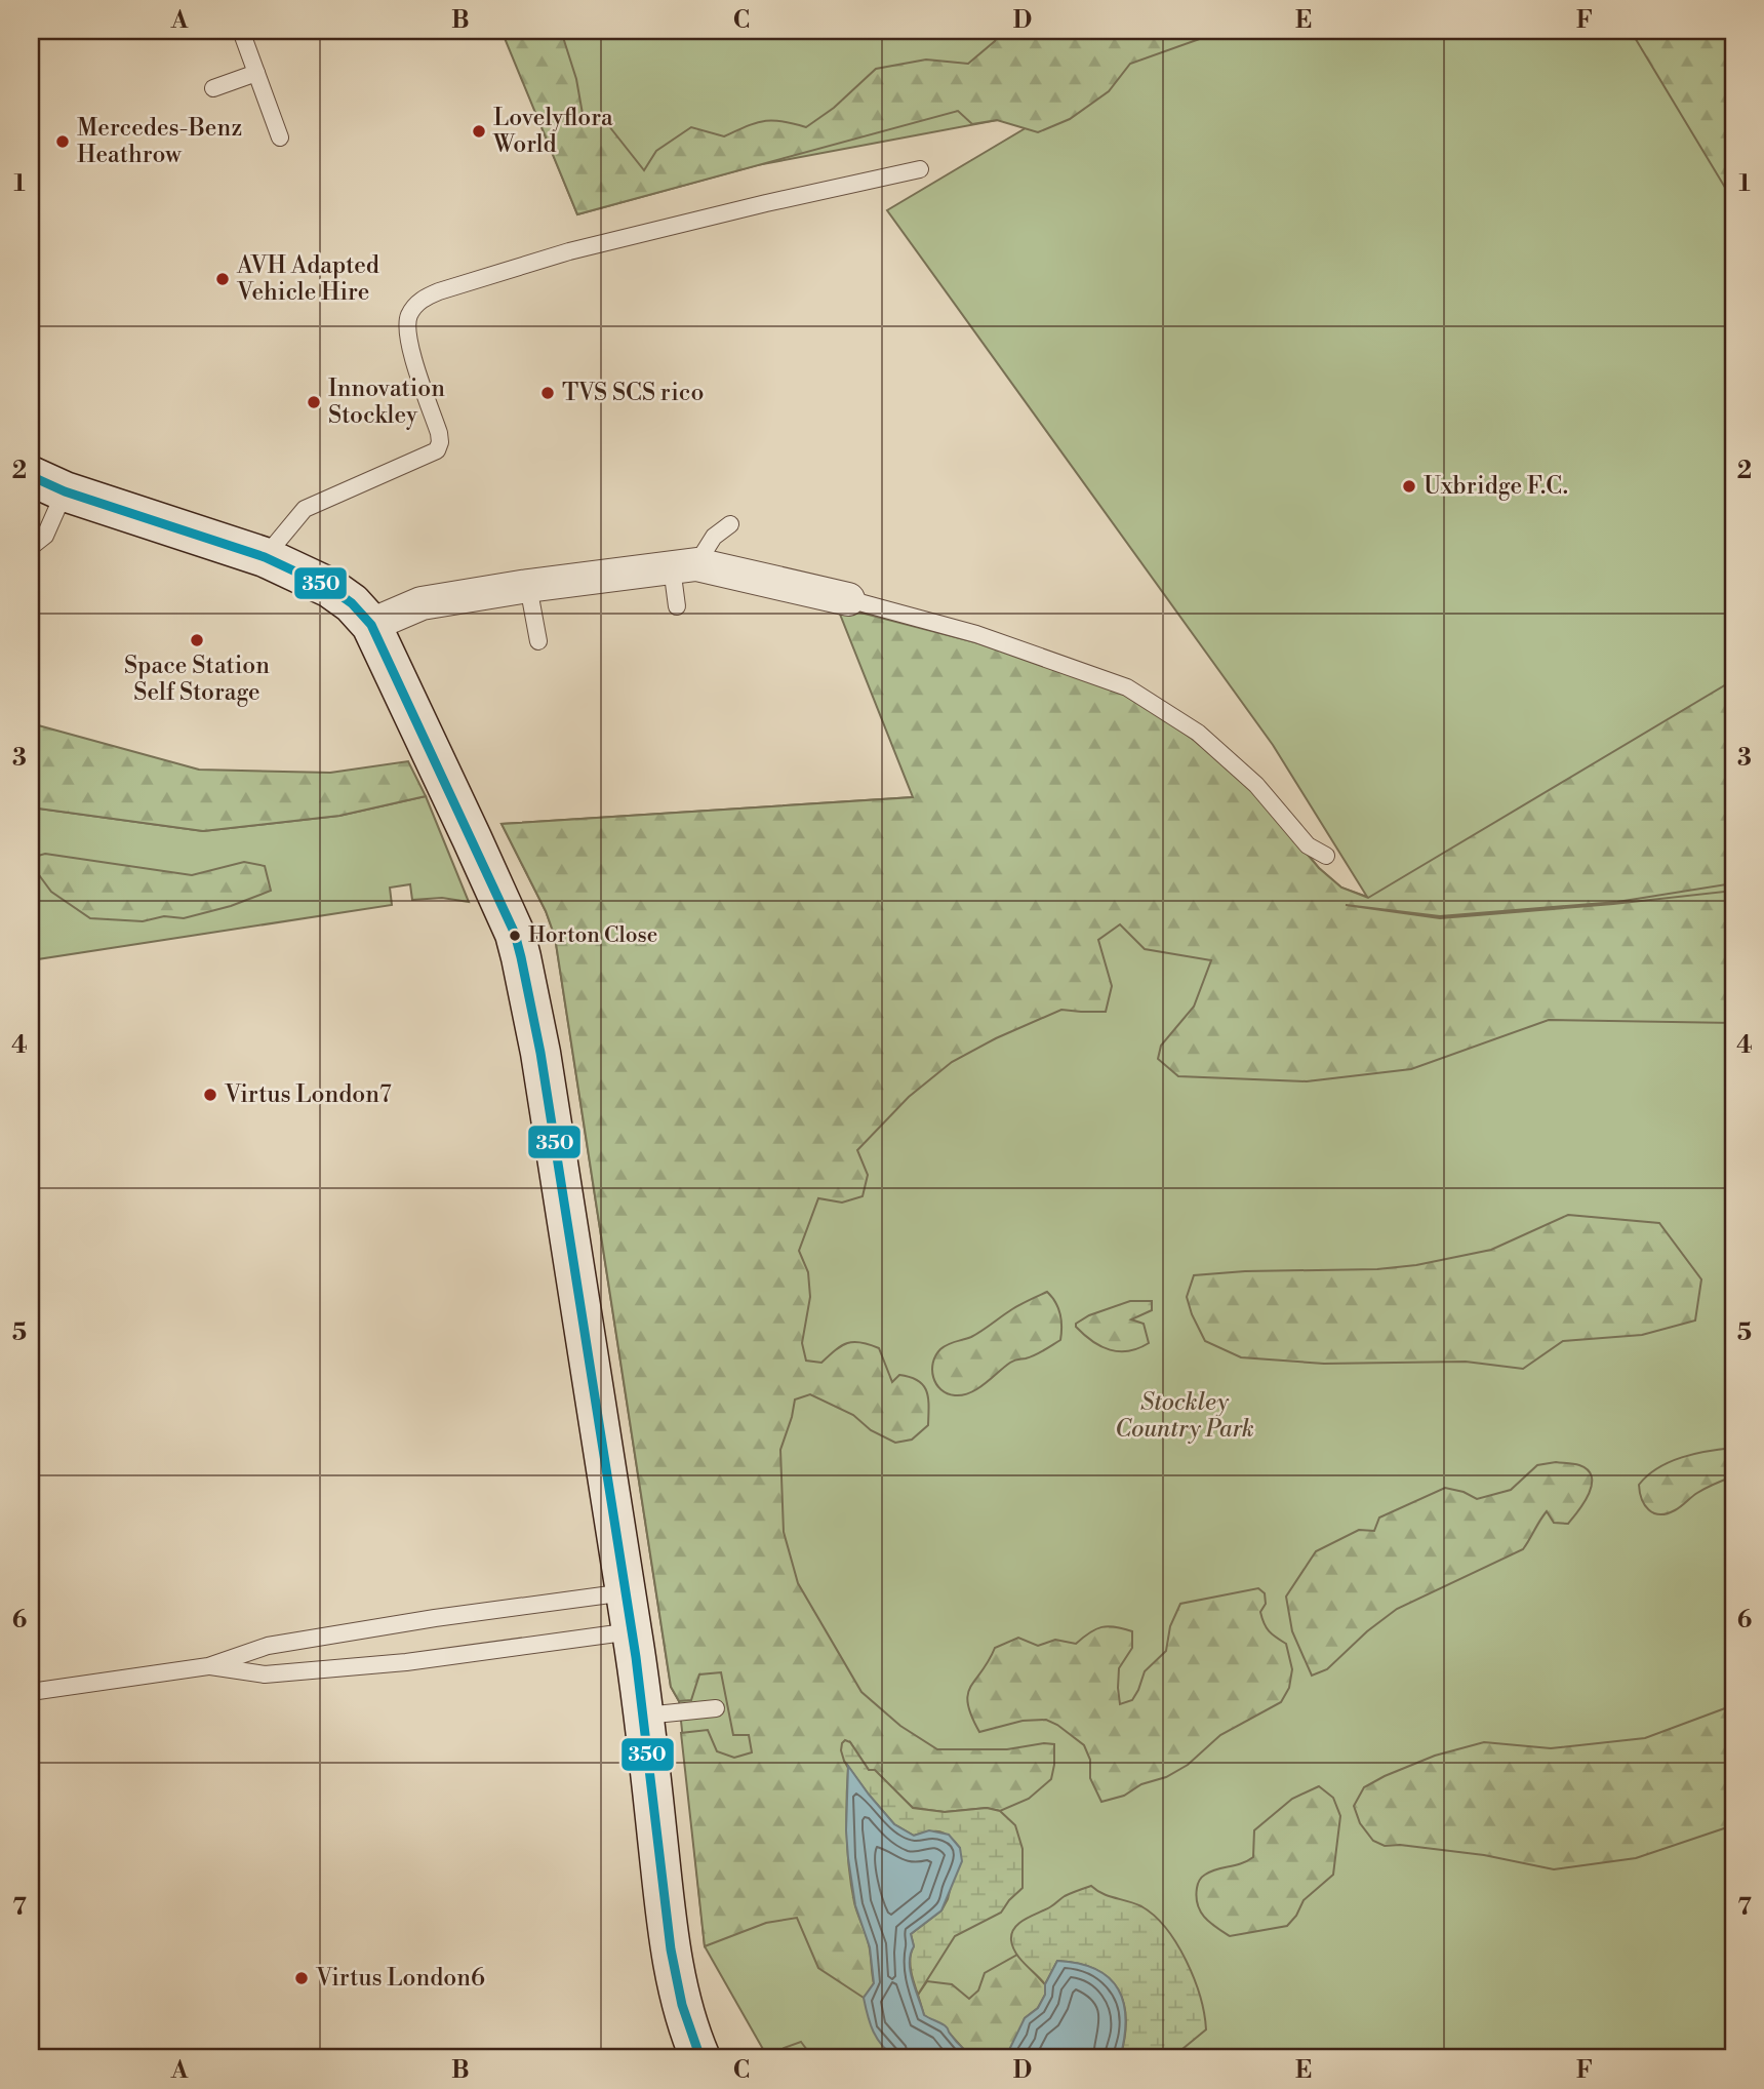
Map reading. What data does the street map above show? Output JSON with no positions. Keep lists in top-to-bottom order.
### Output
{
  "parks": ["Stockley Country Park"],
  "places": [
    "Lovelyflora World",
    "Mercedes-Benz Heathrow",
    "AVH Adapted Vehicle Hire",
    "TVS SCS rico",
    "Innovation Stockley",
    "Uxbridge F.C.",
    "Space Station Self Storage",
    "Horton Close",
    "Virtus London7",
    "Virtus London6"
  ],
  "lines": ["transit line 350"],
  "grid": {
    "columns": [
      "A",
      "B",
      "C",
      "D",
      "E",
      "F"
    ],
    "rows": [
      "1",
      "2",
      "3",
      "4",
      "5",
      "6",
      "7"
    ]
  }
}
